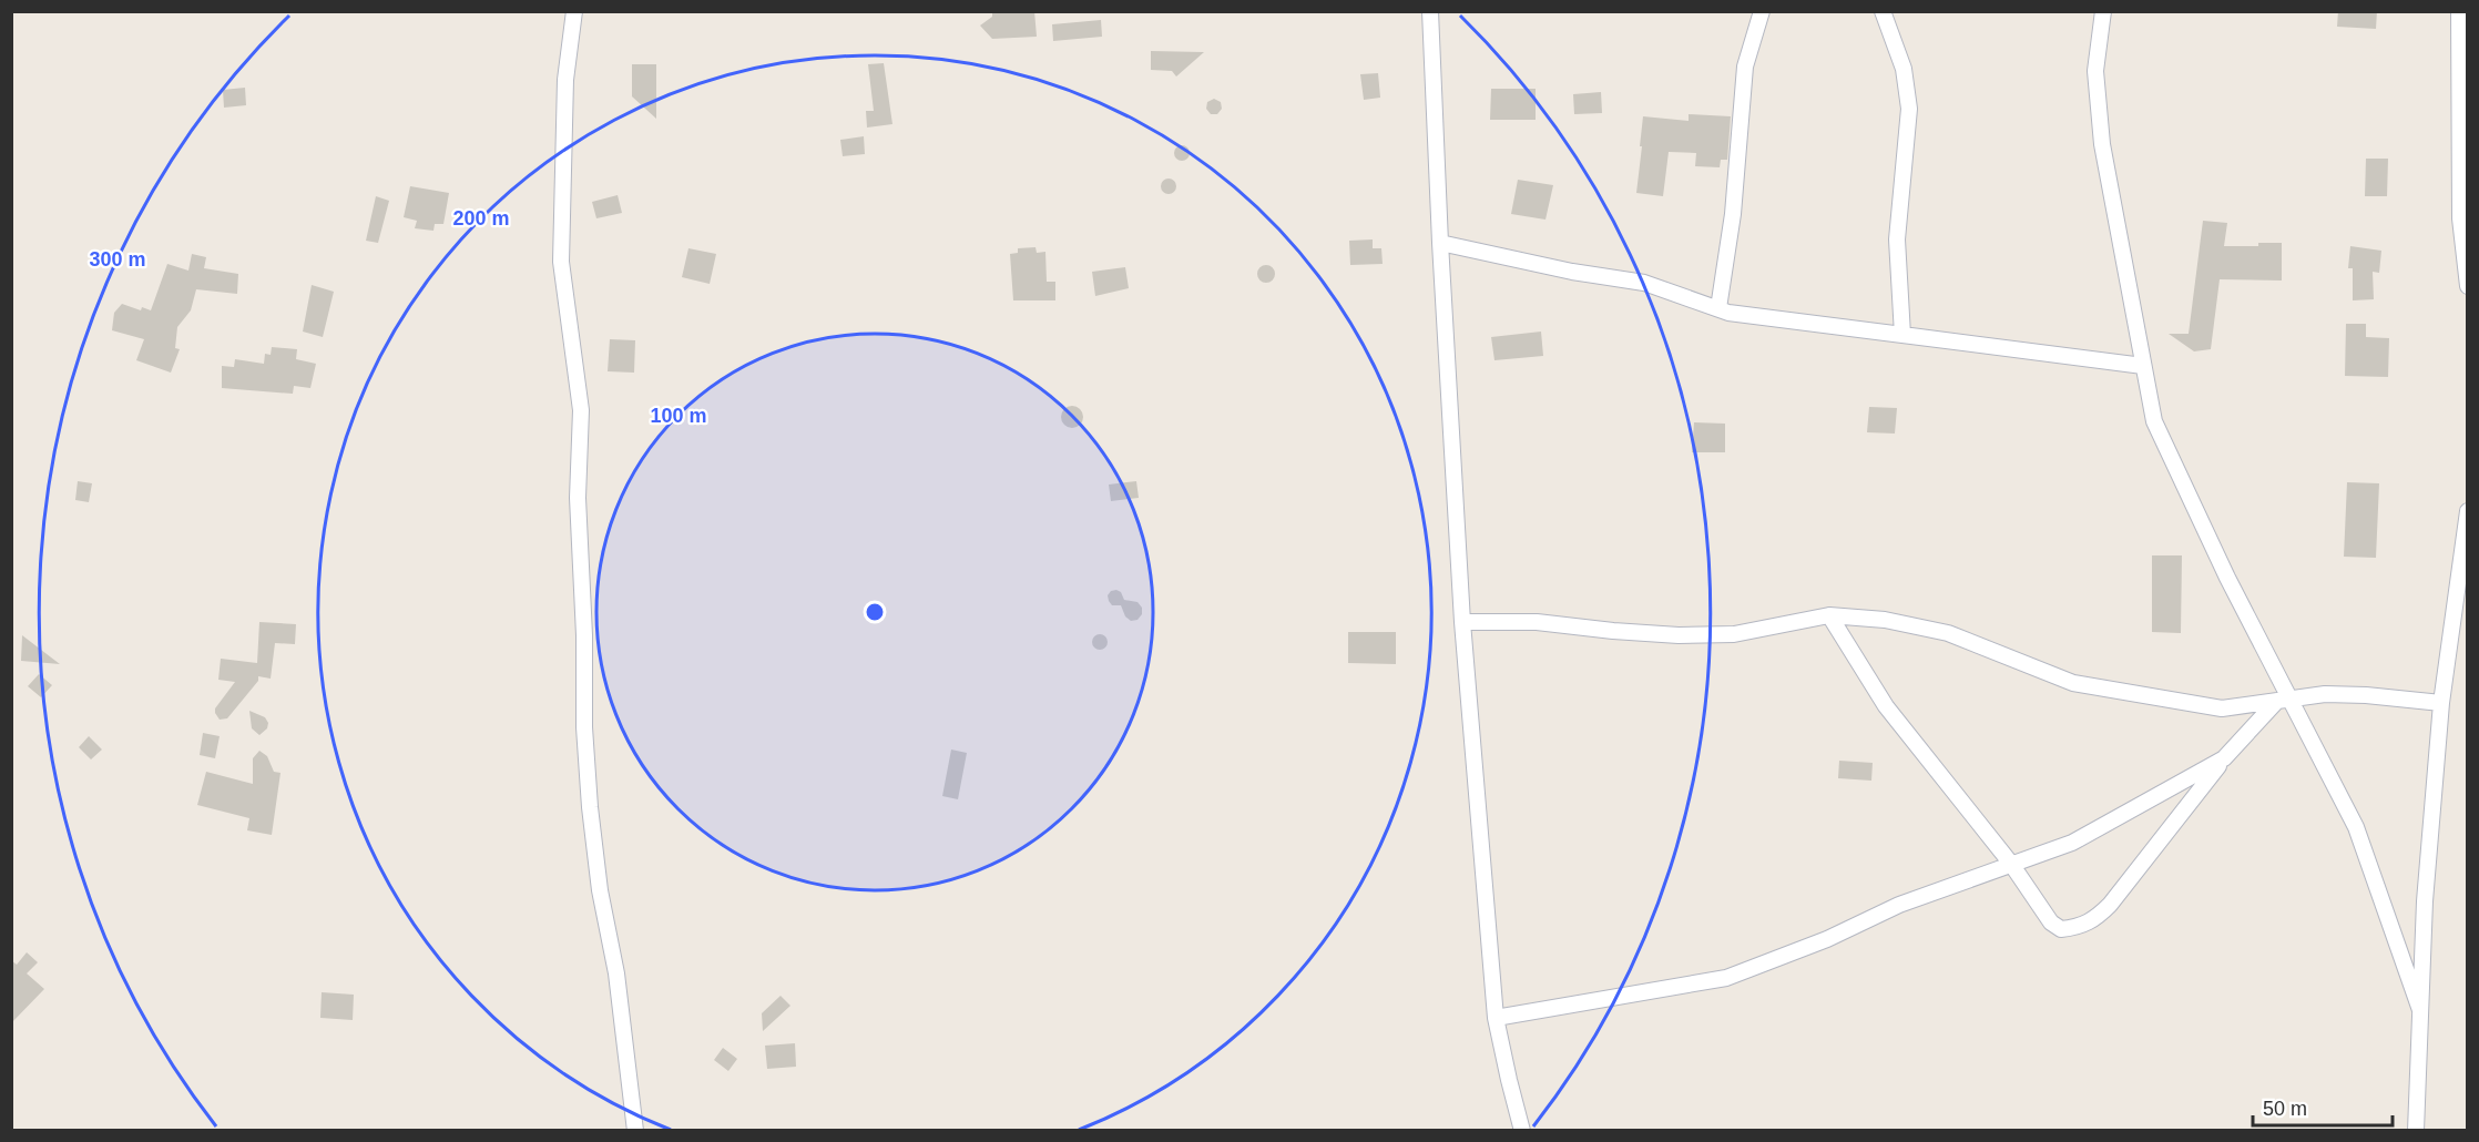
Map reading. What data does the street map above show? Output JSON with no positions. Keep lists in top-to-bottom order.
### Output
{
  "scale_bar": "50 m",
  "rings": ["200 m", "300 m", "100 m"]
}
